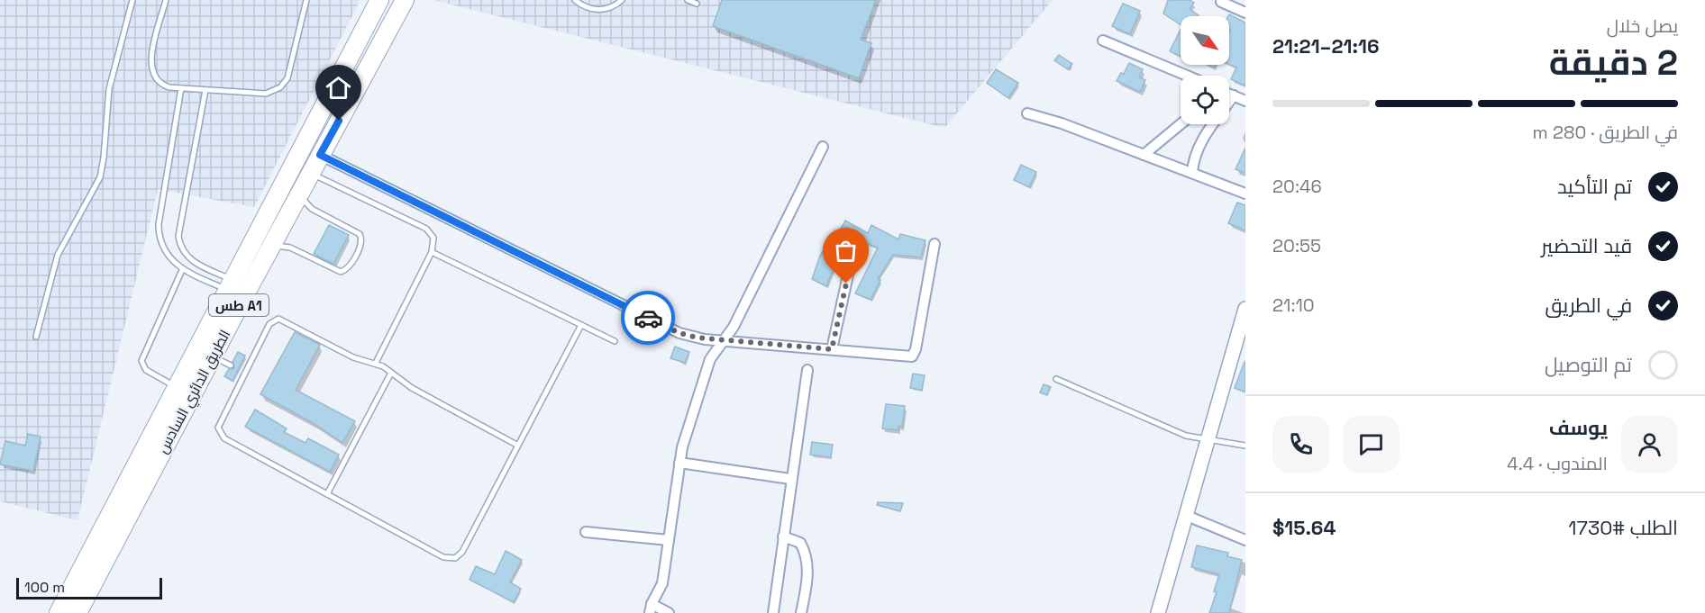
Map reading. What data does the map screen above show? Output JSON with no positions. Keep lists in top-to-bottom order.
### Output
{
  "streets": {
    "highway": ["طس A1", "الطريق الدائري السادس"]
  },
  "scale_bar": "100 m",
  "north": "bottom right",
  "page": {
    "heading": ["2 دقيقة", "يصل خلال", "21:16–21:21"],
    "panel": [
      "يوسف",
      "المندوب · 4.4",
      "الطلب #1730",
      "$15.64"
    ],
    "bar": "في الطريق · 280 m",
    "list": [
      ["تم التأكيد", "20:46"],
      ["قيد التحضير", "20:55"],
      ["في الطريق", "21:10"],
      "تم التوصيل"
    ],
    "scale": "100 m"
  }
}
